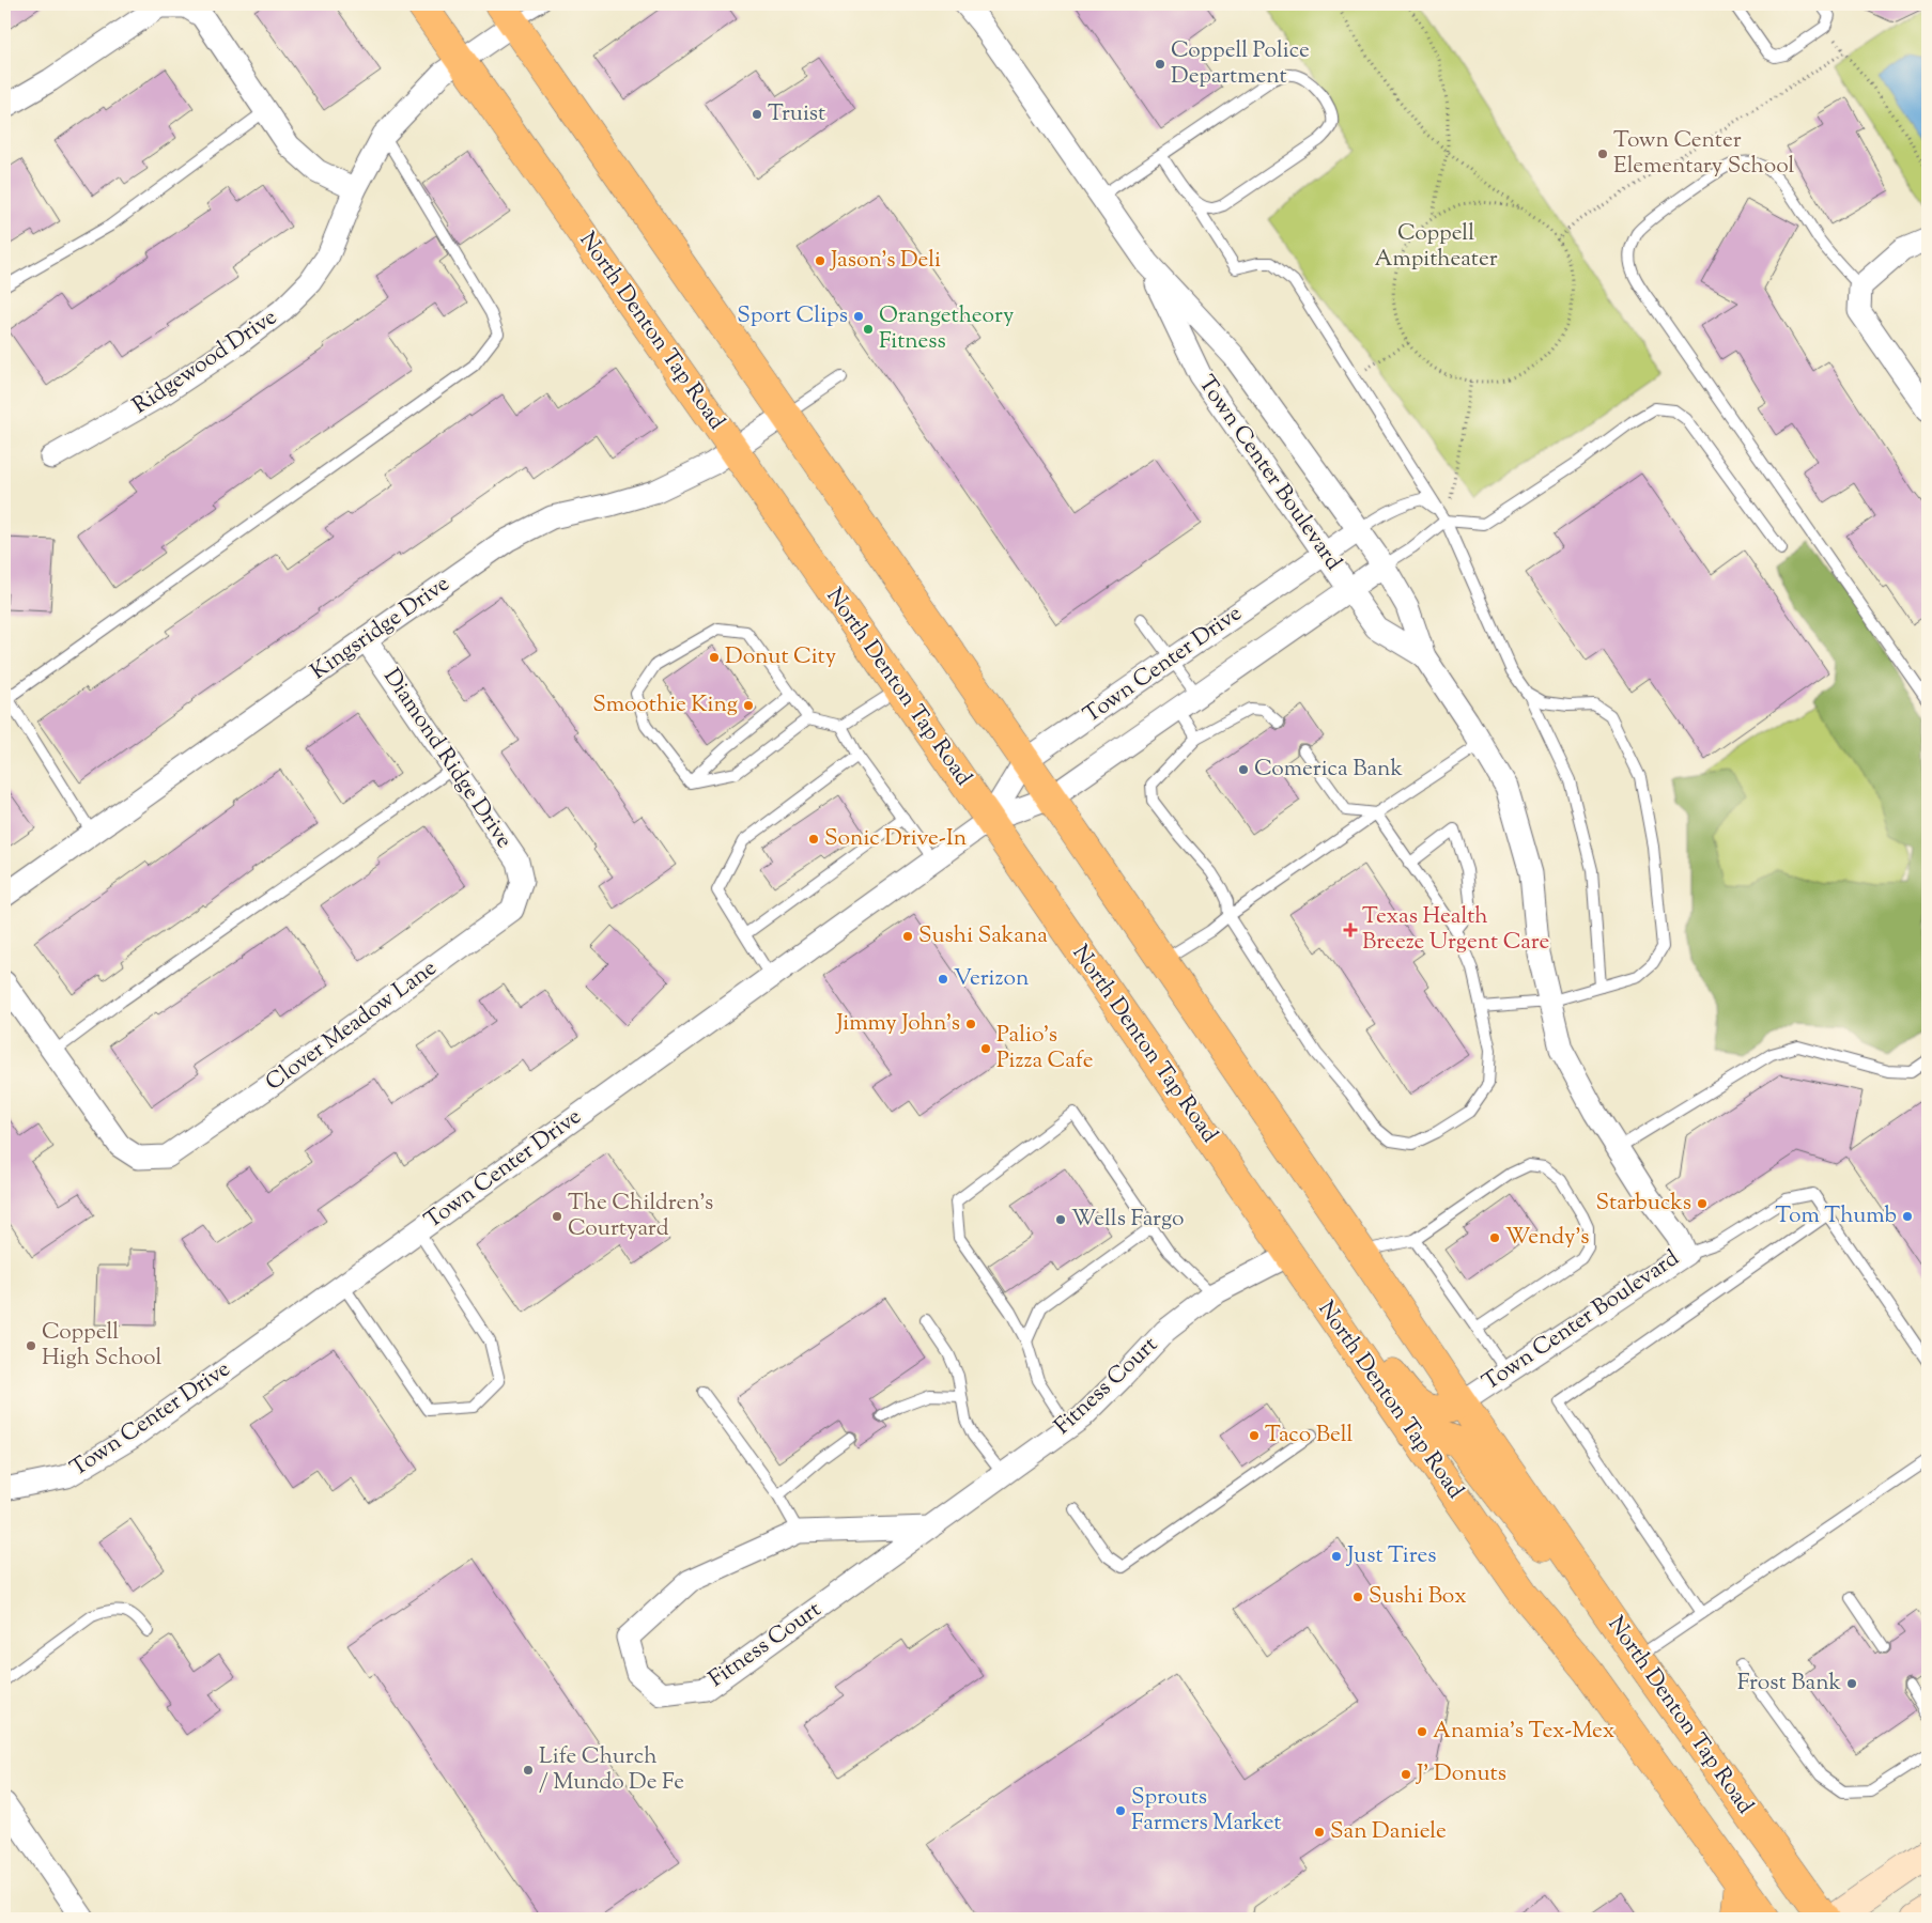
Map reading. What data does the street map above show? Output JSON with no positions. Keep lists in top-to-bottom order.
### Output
{
  "streets": {
    "main road": ["North Denton Tap Road"],
    "street": [
      "Ridgewood Drive",
      "Town Center Boulevard",
      "Kingsridge Drive",
      "Town Center Drive",
      "Diamond Ridge Drive",
      "Clover Meadow Lane",
      "Fitness Court"
    ]
  },
  "crossings": [
    ["North Denton Tap Road", "Ridgewood Drive"],
    ["North Denton Tap Road", "Town Center Boulevard"],
    ["North Denton Tap Road", "Kingsridge Drive"],
    ["North Denton Tap Road", "Town Center Drive"],
    ["North Denton Tap Road", "Fitness Court"],
    ["Town Center Boulevard", "Town Center Drive"],
    ["Kingsridge Drive", "Diamond Ridge Drive"],
    ["Diamond Ridge Drive", "Clover Meadow Lane"]
  ],
  "parks": ["Coppell Ampitheater"],
  "places": {
    "other": [
      "Coppell Police Department",
      "Truist",
      "Town Center Elementary School",
      "Jason's Deli",
      "Sport Clips",
      "Orangetheory Fitness",
      "Donut City",
      "Smoothie King",
      "Comerica Bank",
      "Sonic Drive-In",
      "Sushi Sakana",
      "Verizon",
      "Jimmy John's",
      "Palio's Pizza Cafe",
      "Starbucks",
      "The Children's Courtyard",
      "Tom Thumb",
      "Wells Fargo",
      "Wendy's",
      "Coppell High School",
      "Taco Bell",
      "Just Tires",
      "Sushi Box",
      "Frost Bank",
      "Anamia's Tex-Mex",
      "Life Church / Mundo De Fe",
      "J' Donuts",
      "Sprouts Farmers Market",
      "San Daniele"
    ],
    "health": ["Texas Health Breeze Urgent Care"]
  }
}
